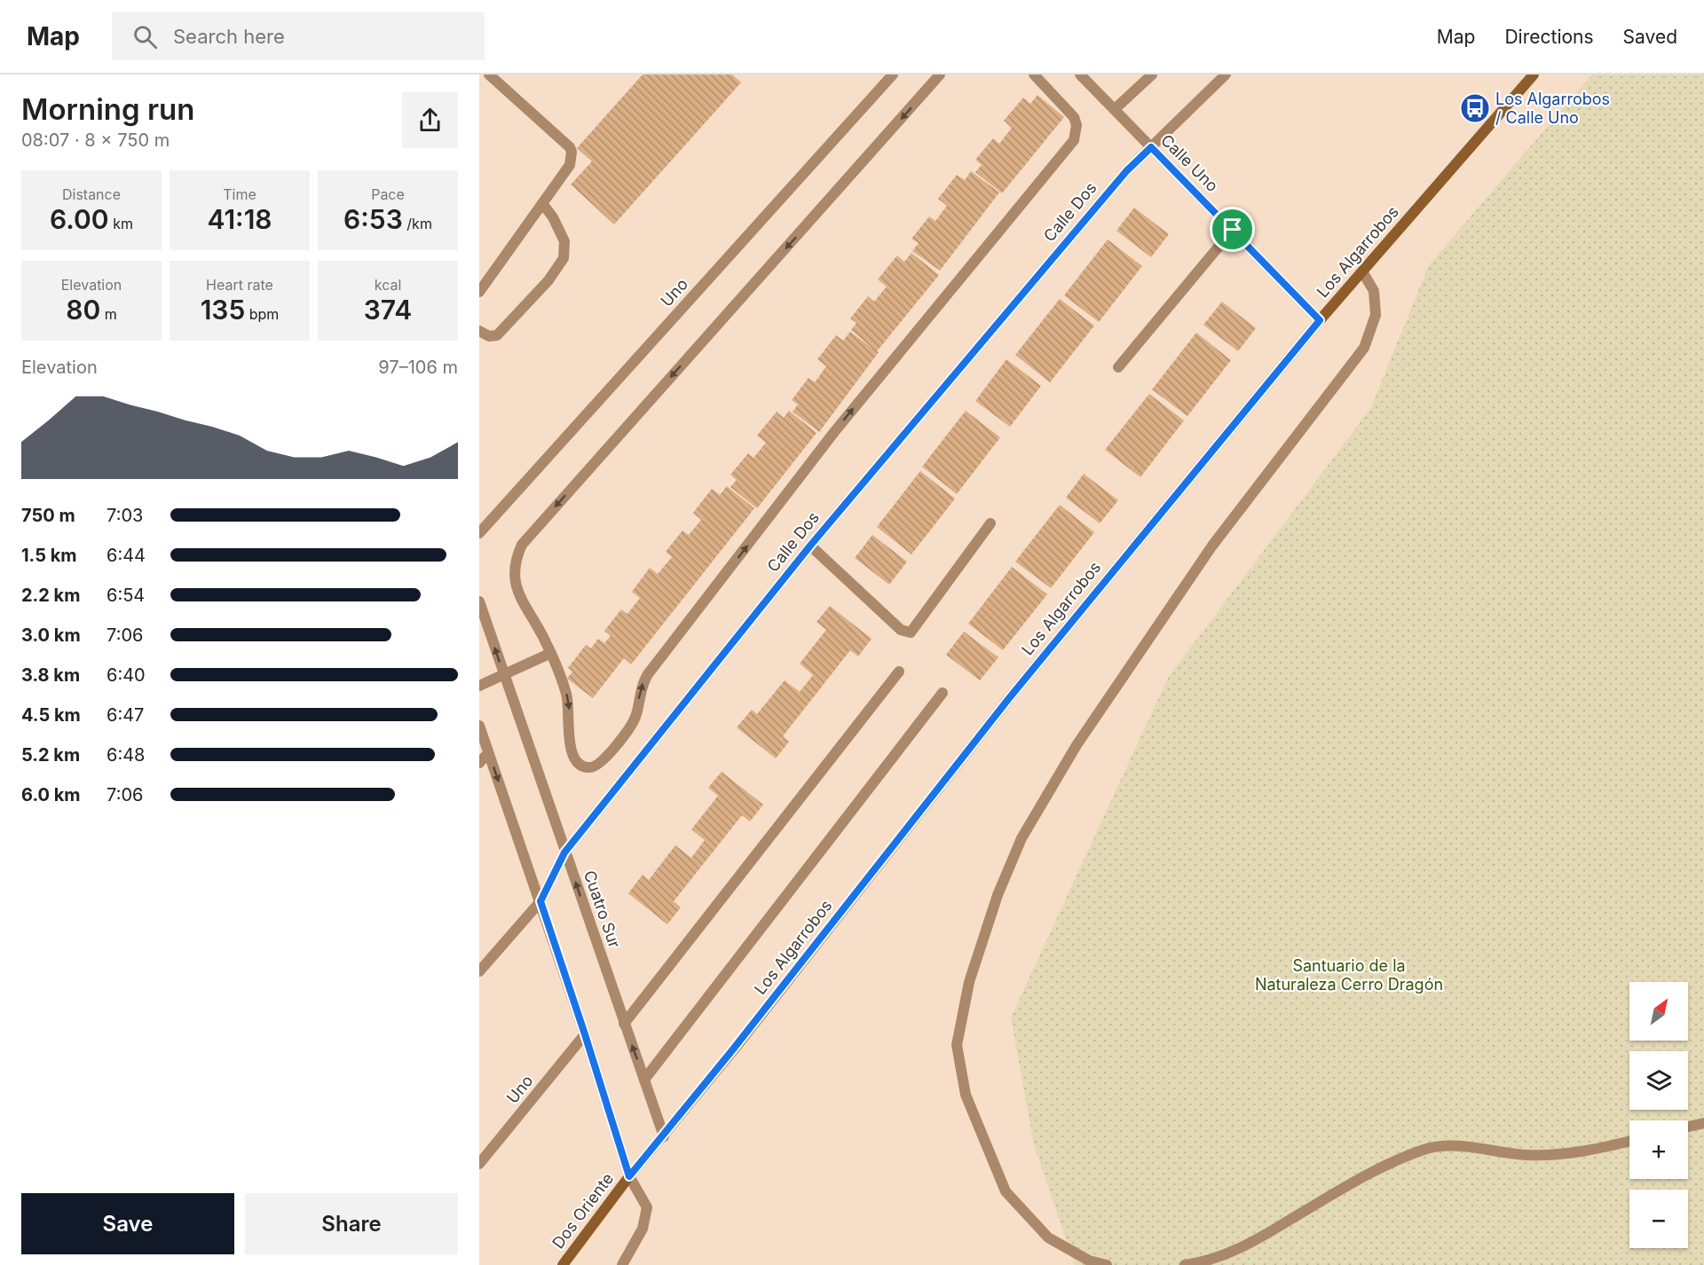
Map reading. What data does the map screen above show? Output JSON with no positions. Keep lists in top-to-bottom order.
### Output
{
  "streets": {
    "street": [
      "Calle Uno",
      "Calle Dos",
      "Los Algarrobos",
      "Uno",
      "Cuatro Sur",
      "Dos Oriente"
    ]
  },
  "crossings": [
    ["Calle Uno", "Calle Dos"],
    ["Calle Uno", "Los Algarrobos"],
    ["Calle Dos", "Cuatro Sur"],
    ["Los Algarrobos", "Cuatro Sur"],
    ["Los Algarrobos", "Dos Oriente"]
  ],
  "parks": ["Santuario de la Naturaleza Cerro Dragón"],
  "places": {
    "bus stop": ["Los Algarrobos / Calle Uno"]
  },
  "north": "top right",
  "page": {
    "header": "Map",
    "search": "Search here",
    "nav": ["Map", "Directions", "Saved"],
    "heading": ["Morning run", "08:07 · 8 × 750 m"],
    "stats": [
      ["Distance", "6.00 km"],
      ["Time", "41:18"],
      ["Pace", "6:53 /km"],
      ["Elevation", "80 m"],
      ["Heart rate", "135 bpm"],
      ["kcal", "374"]
    ],
    "chart": ["Elevation", "97–106 m"],
    "list": [
      {
        "name": "750 m",
        "note": "7:03"
      },
      {
        "name": "1.5 km",
        "note": "6:44"
      },
      {
        "name": "2.2 km",
        "note": "6:54"
      },
      {
        "name": "3.0 km",
        "note": "7:06"
      },
      {
        "name": "3.8 km",
        "note": "6:40"
      },
      {
        "name": "4.5 km",
        "note": "6:47"
      },
      {
        "name": "5.2 km",
        "note": "6:48"
      },
      {
        "name": "6.0 km",
        "note": "7:06"
      }
    ],
    "map_buttons": ["+", "−"],
    "buttons": ["Save", "Share"]
  }
}
